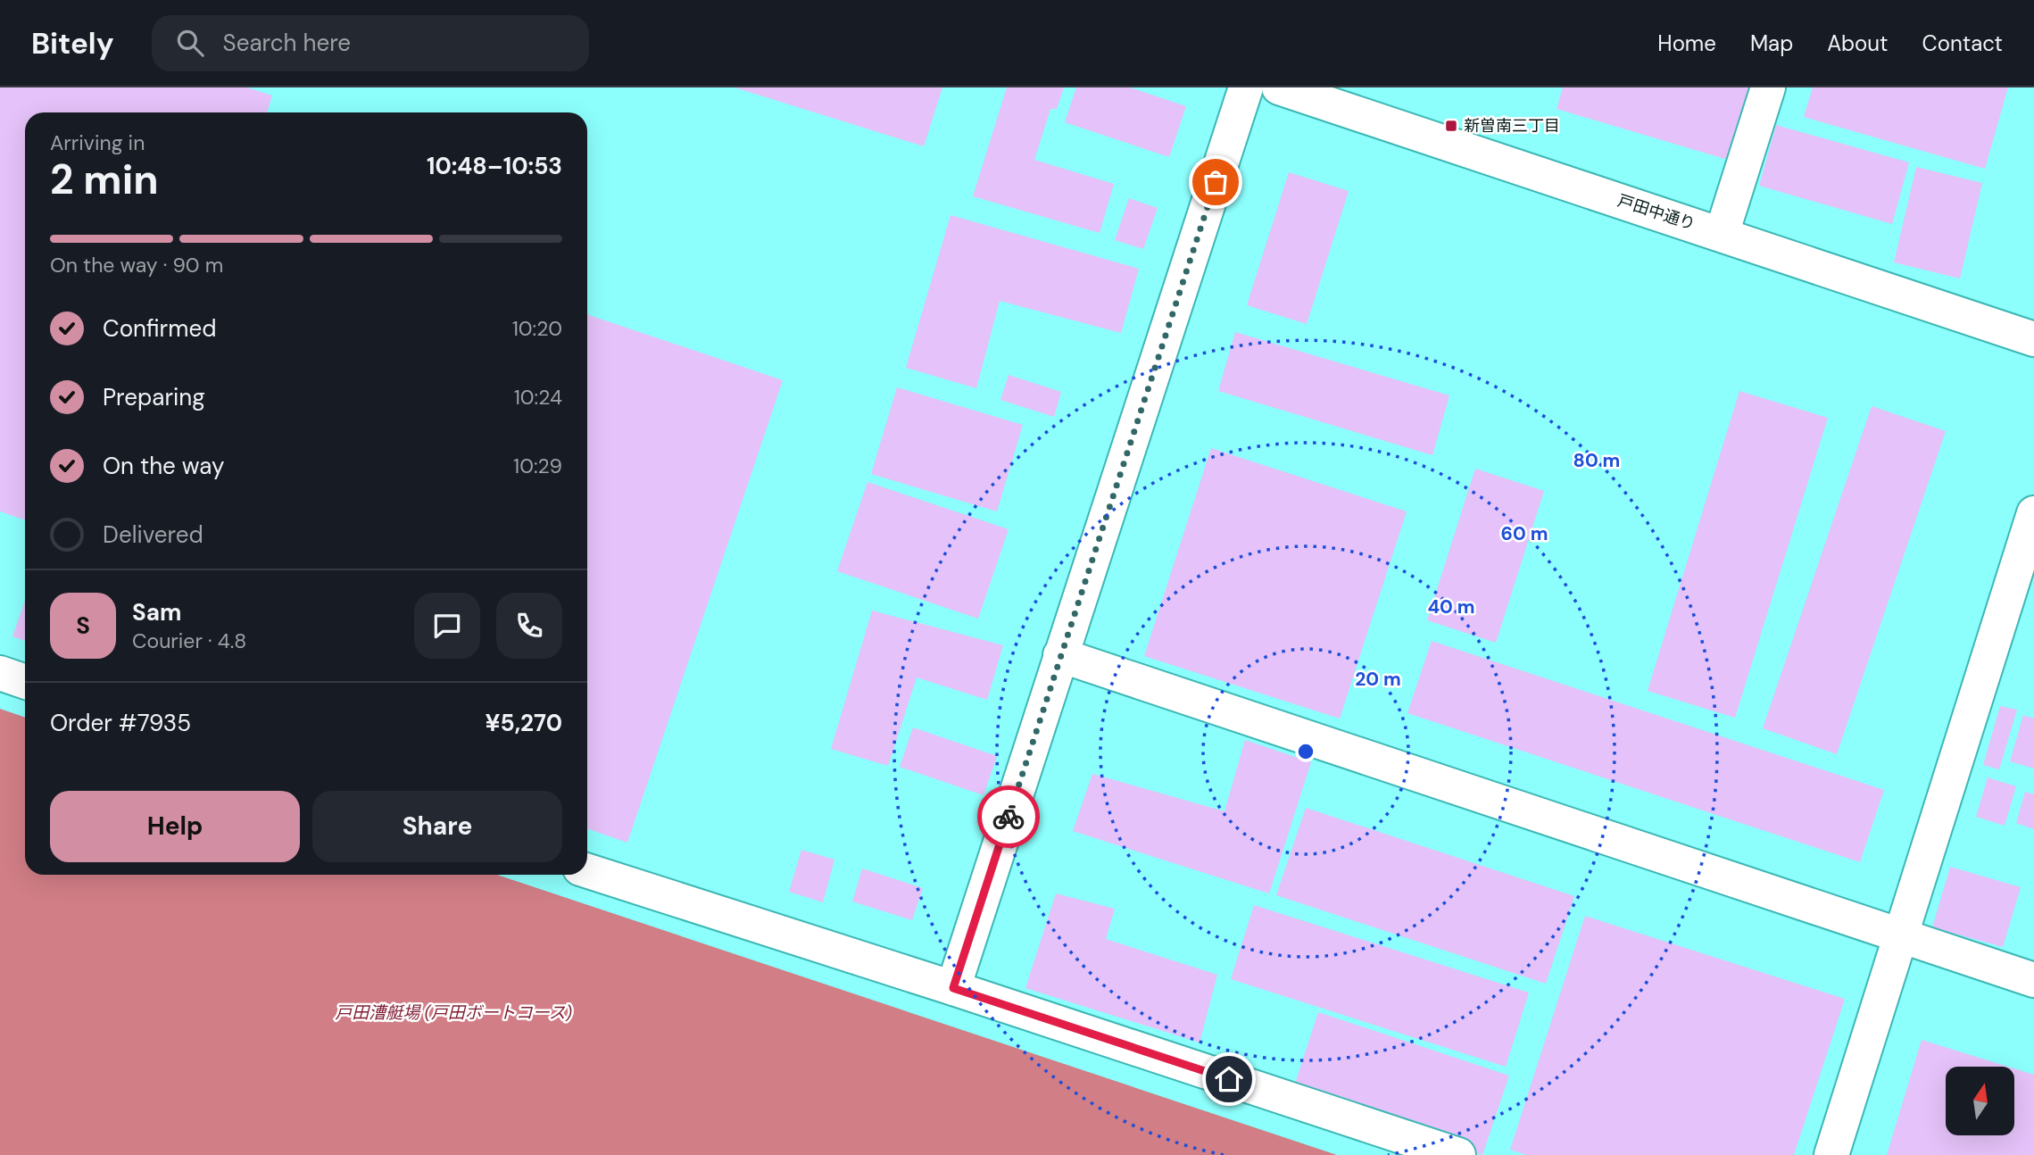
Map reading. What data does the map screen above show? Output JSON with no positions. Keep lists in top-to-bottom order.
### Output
{
  "streets": {
    "street": ["戸田中通り"]
  },
  "water": ["戸田漕艇場 (戸田ボートコース)"],
  "places": {
    "transit": ["新曽南三丁目"]
  },
  "north": "top",
  "page": {
    "header": "Bitely",
    "search": "Search here",
    "nav": [
      "Home",
      "Map",
      "About",
      "Contact"
    ],
    "heading": ["2 min", "Arriving in", "10:48–10:53"],
    "panel": [
      "Sam",
      "Courier · 4.8",
      "Order #7935",
      "¥5,270"
    ],
    "bar": "On the way · 90 m",
    "list": [
      ["Confirmed", "10:20"],
      ["Preparing", "10:24"],
      ["On the way", "10:29"],
      "Delivered"
    ],
    "round": "S",
    "buttons": ["Help", "Share"]
  },
  "rings": [
    "80 m",
    "60 m",
    "40 m",
    "20 m"
  ]
}
